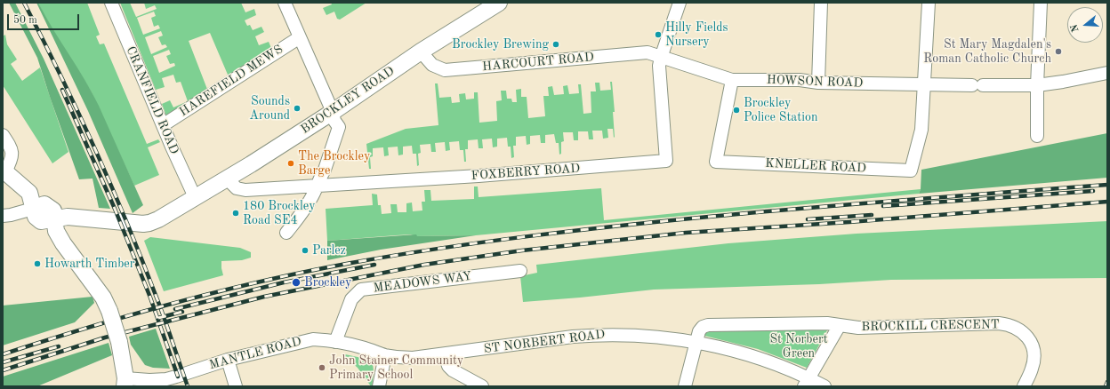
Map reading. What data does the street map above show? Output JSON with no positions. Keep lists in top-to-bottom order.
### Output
{
  "streets": {
    "main road": ["BROCKLEY ROAD"],
    "street": [
      "HARCOURT ROAD",
      "HAREFIELD MEWS",
      "HOWSON ROAD",
      "CRANFIELD ROAD",
      "KNELLER ROAD",
      "FOXBERRY ROAD",
      "MEADOWS WAY",
      "BROCKILL CRESCENT",
      "ST NORBERT ROAD",
      "MANTLE ROAD"
    ]
  },
  "crossings": [
    ["HARCOURT ROAD", "HOWSON ROAD"],
    ["HARCOURT ROAD", "BROCKLEY ROAD"],
    ["HARCOURT ROAD", "FOXBERRY ROAD"],
    ["HAREFIELD MEWS", "CRANFIELD ROAD"],
    ["HOWSON ROAD", "KNELLER ROAD"],
    ["HOWSON ROAD", "FOXBERRY ROAD"],
    ["CRANFIELD ROAD", "BROCKLEY ROAD"],
    ["BROCKLEY ROAD", "FOXBERRY ROAD"],
    ["MEADOWS WAY", "MANTLE ROAD"],
    ["ST NORBERT ROAD", "MANTLE ROAD"]
  ],
  "parks": ["St Norbert Green"],
  "places": [
    "Hilly Fields Nursery",
    "Brockley Brewing",
    "St Mary Magdalen's Roman Catholic Church",
    "Sounds Around",
    "Brockley Police Station",
    "The Brockley Barge",
    "180 Brockley Road SE4",
    "Parlez",
    "Howarth Timber",
    "Brockley",
    "John Stainer Community Primary School"
  ],
  "scale_bar": "50 m",
  "north": "left"
}
